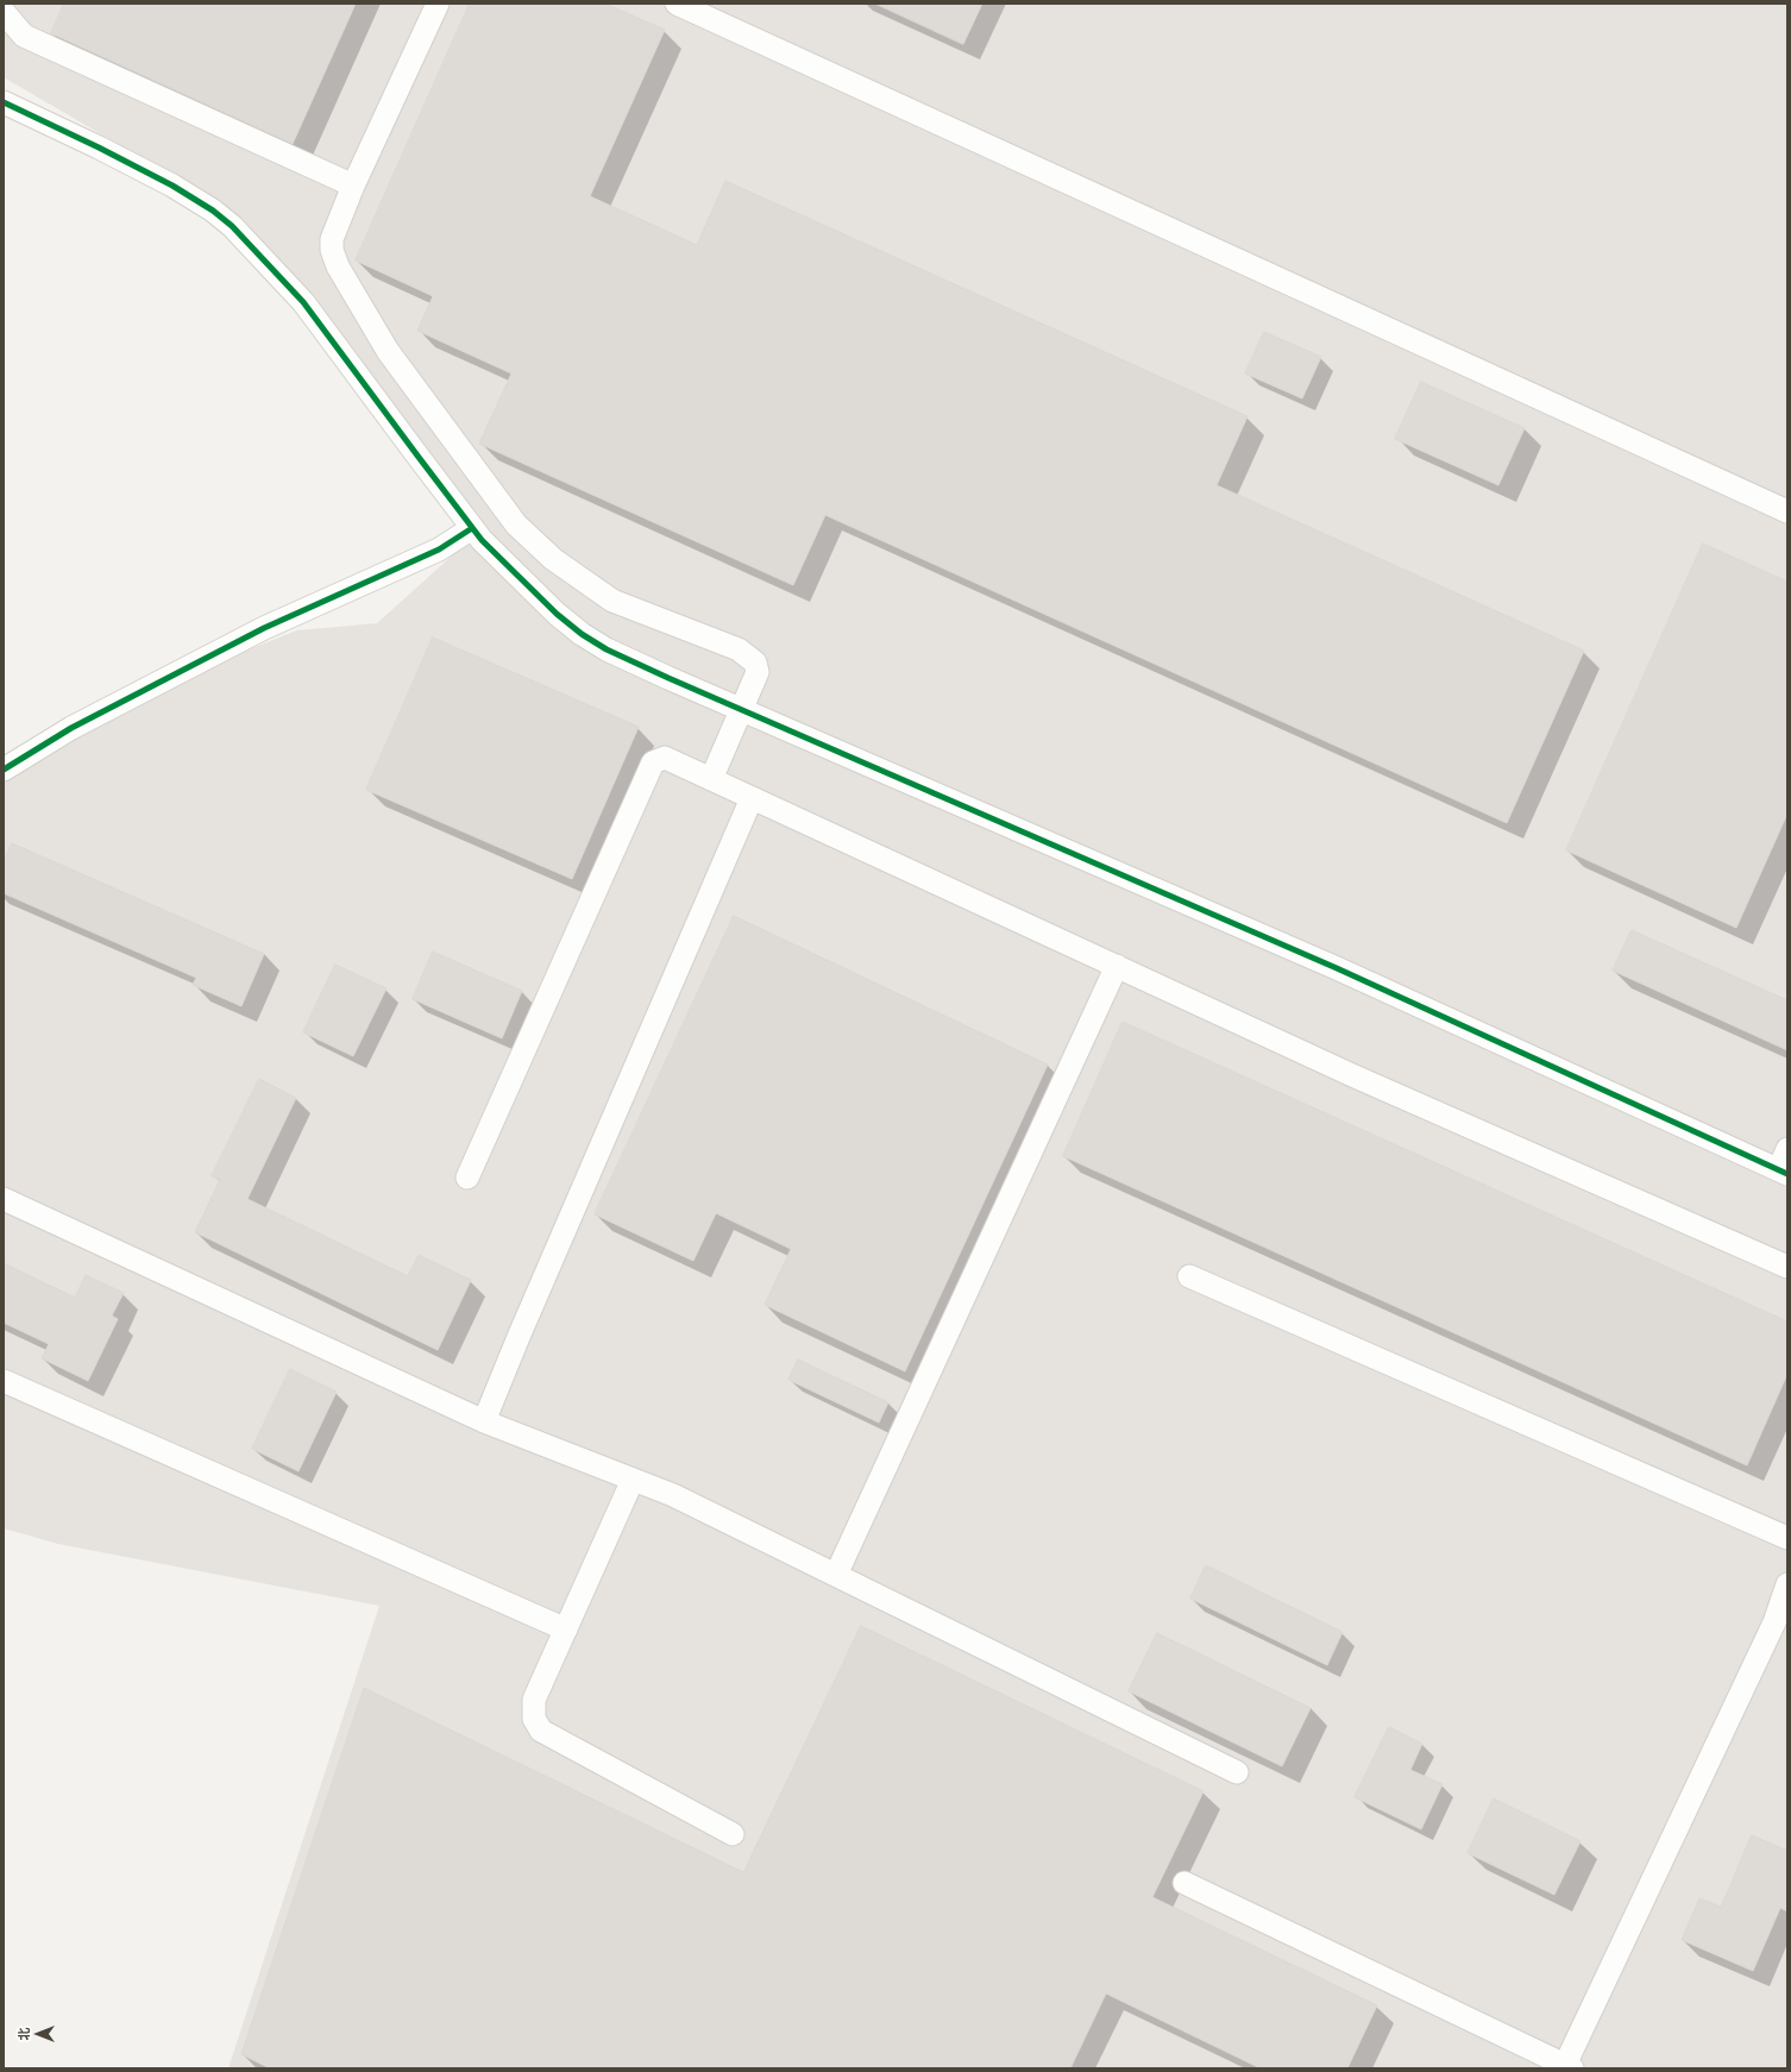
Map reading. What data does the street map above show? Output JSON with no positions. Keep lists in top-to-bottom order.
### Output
{
  "north": "left"
}
